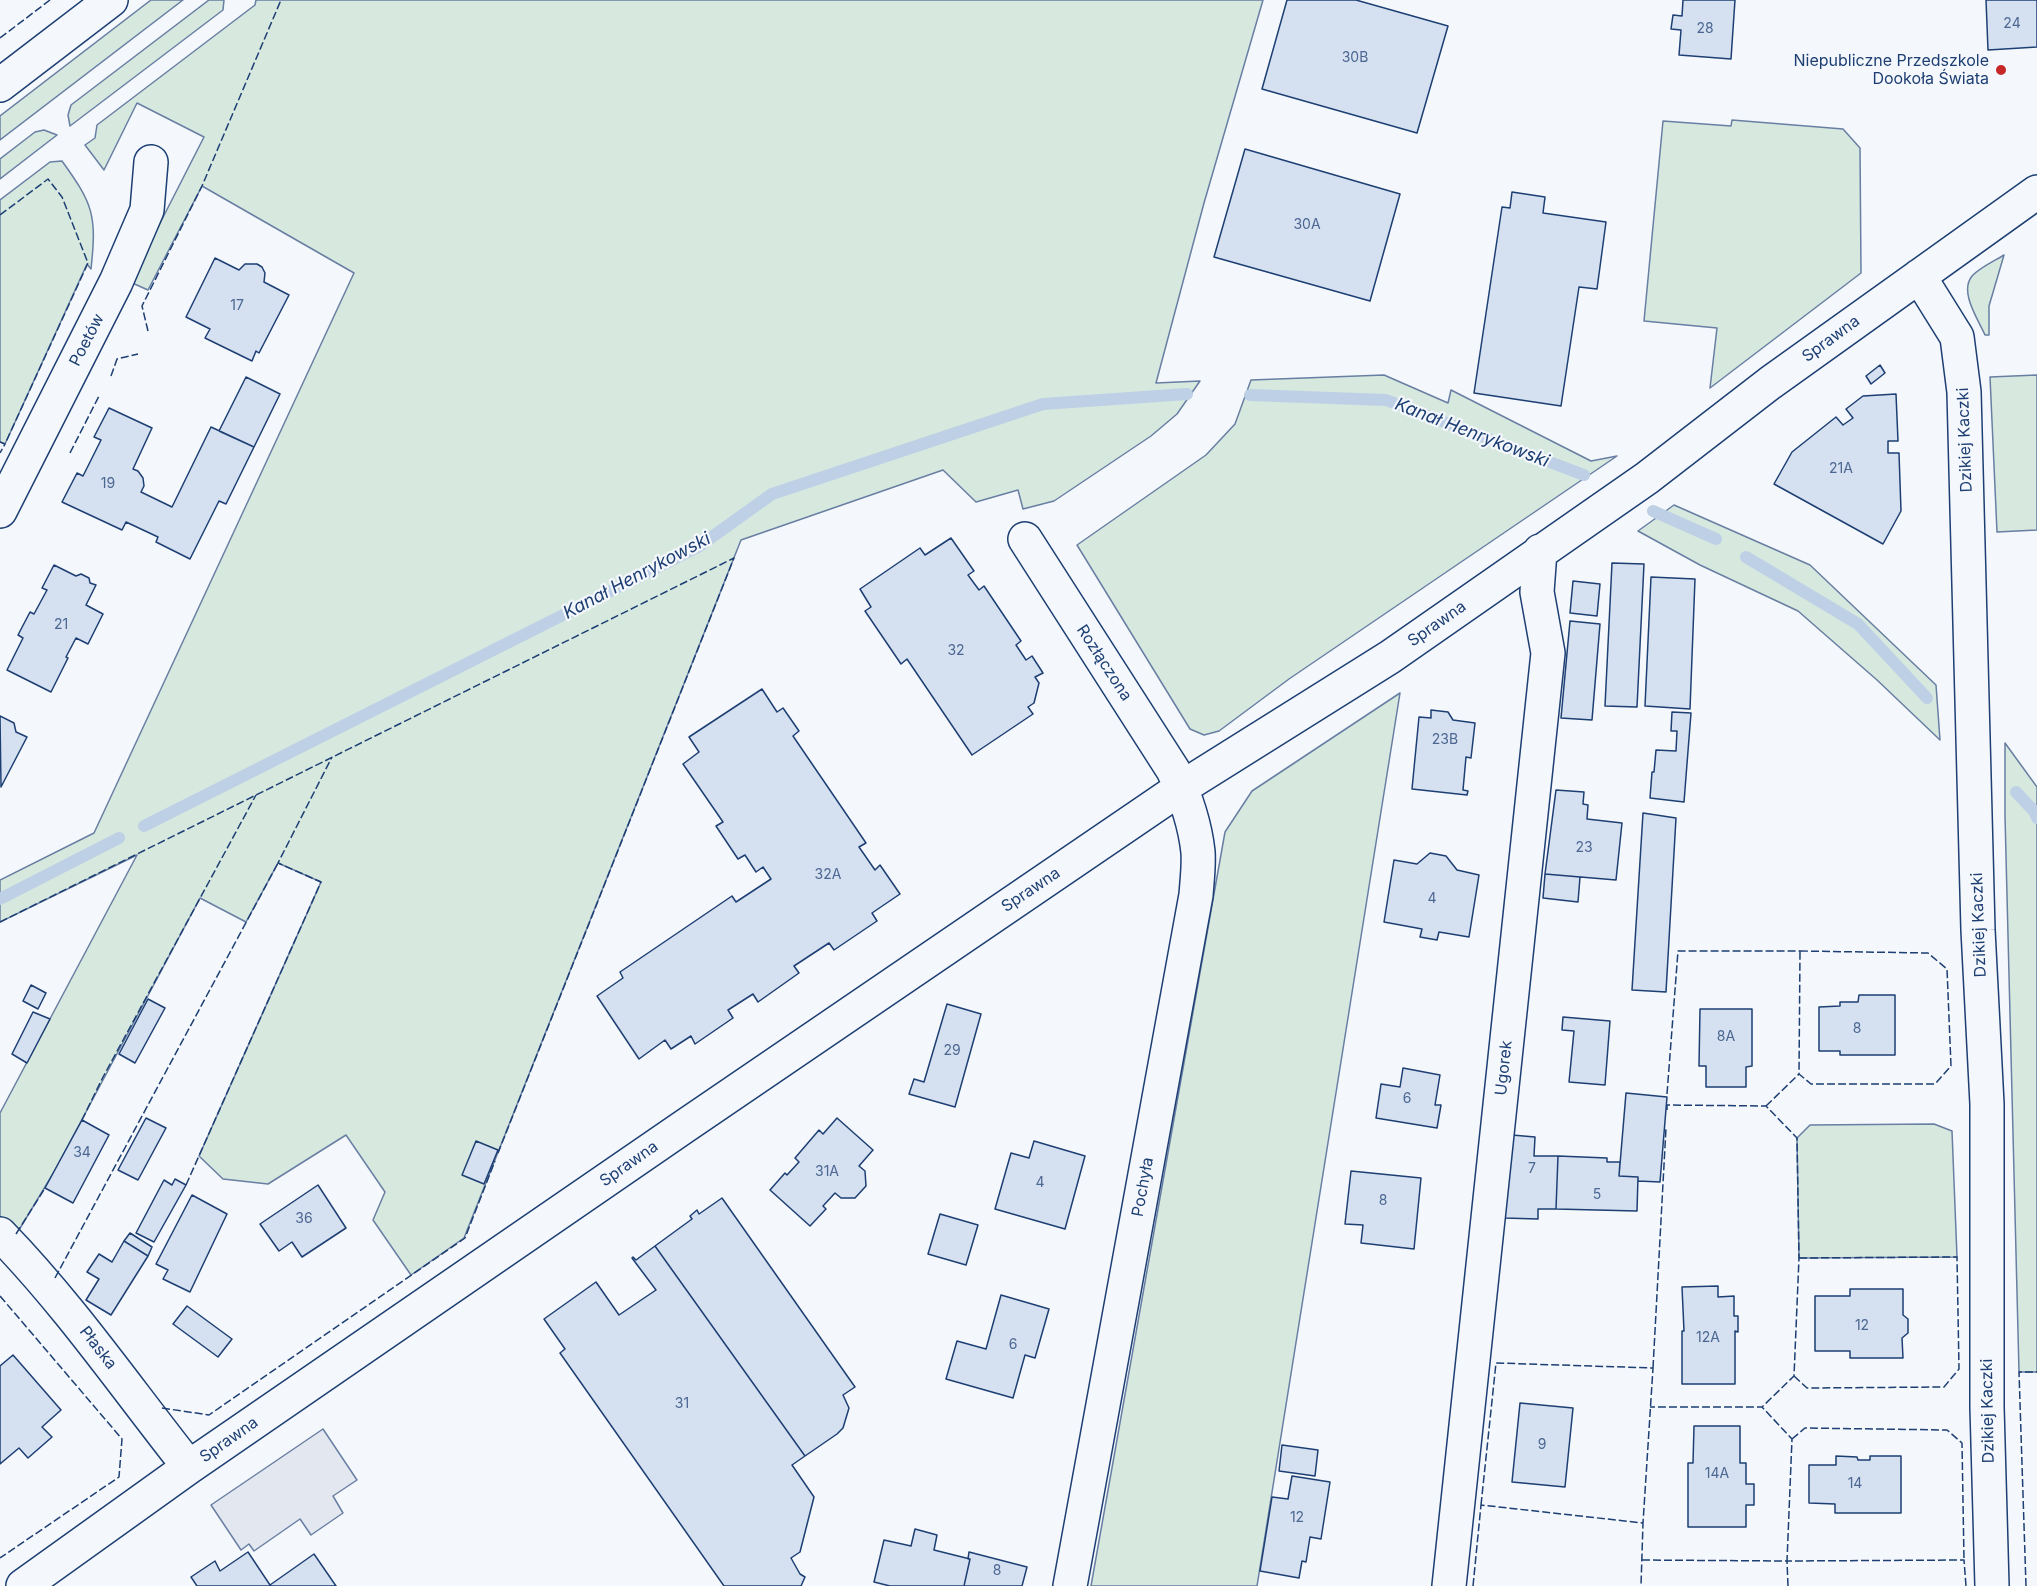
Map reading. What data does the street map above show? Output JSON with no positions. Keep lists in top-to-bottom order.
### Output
{
  "streets": {
    "street": [
      "Sprawna",
      "Poetów",
      "Dzikiej Kaczki",
      "Rozłączona",
      "Ugorek",
      "Pochyła",
      "Płaska"
    ]
  },
  "crossings": [
    ["Sprawna", "Dzikiej Kaczki"],
    ["Sprawna", "Rozłączona"],
    ["Sprawna", "Ugorek"],
    ["Sprawna", "Pochyła"],
    ["Sprawna", "Płaska"],
    ["Rozłączona", "Pochyła"]
  ],
  "water": ["Kanał Henrykowski"],
  "places": ["Niepubliczne Przedszkole Dookoła Świata"],
  "house_numbers": [
    "24",
    "28",
    "30B",
    "30A",
    "17",
    "21A",
    "19",
    "21",
    "32",
    "23B",
    "23",
    "32A",
    "4",
    "8",
    "8A",
    "29",
    "6",
    "34",
    "7",
    "31A",
    "4",
    "5",
    "8",
    "36",
    "12",
    "12A",
    "6",
    "31",
    "9",
    "14A",
    "14",
    "12",
    "8"
  ]
}
